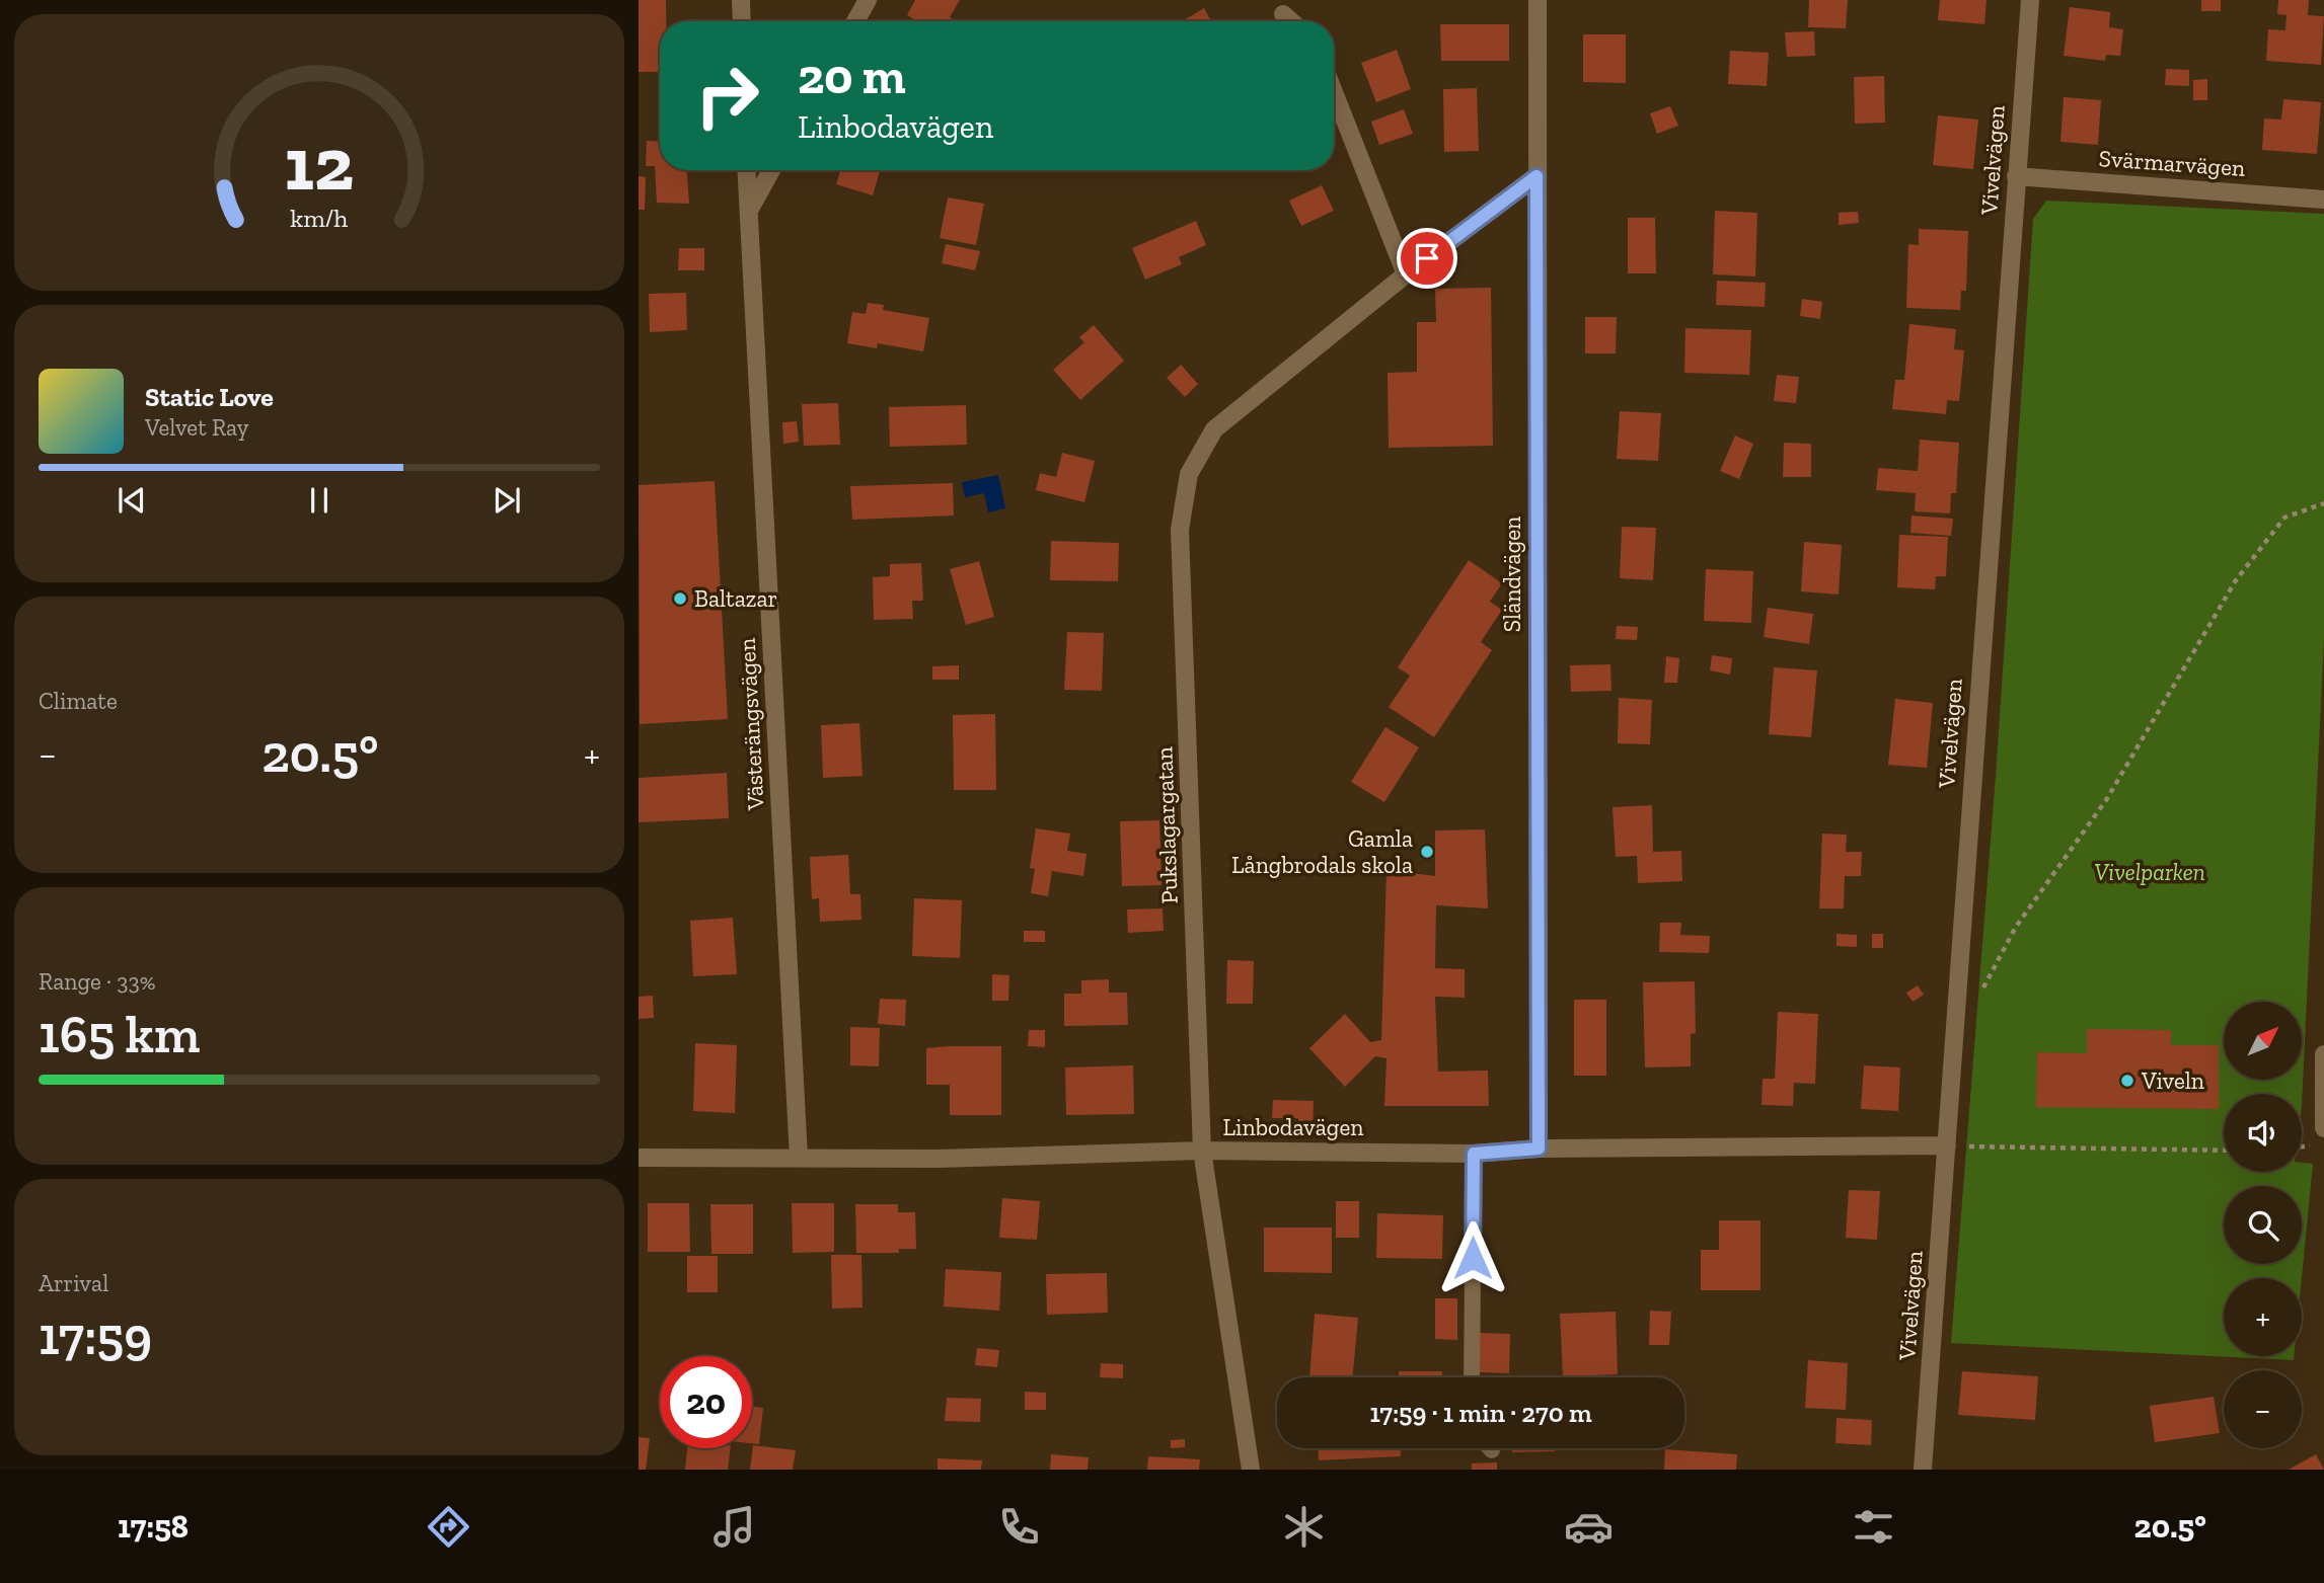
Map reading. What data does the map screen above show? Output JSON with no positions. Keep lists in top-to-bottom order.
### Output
{
  "streets": {
    "street": [
      "Vivelvägen",
      "Svärmarvägen",
      "Sländvägen",
      "Västerängsvägen",
      "Pukslagargatan",
      "Linbodavägen"
    ]
  },
  "crossings": [
    ["Vivelvägen", "Svärmarvägen"],
    ["Vivelvägen", "Linbodavägen"],
    ["Sländvägen", "Pukslagargatan"],
    ["Sländvägen", "Linbodavägen"],
    ["Västerängsvägen", "Linbodavägen"],
    ["Pukslagargatan", "Linbodavägen"]
  ],
  "parks": ["Vivelparken"],
  "places": ["Baltazar", "Gamla Långbrodals skola", "Viveln"],
  "north": "top right",
  "page": {
    "turn": ["20 m", "Linbodavägen"],
    "song": ["Static Love", "Velvet Ray"],
    "tile": [
      "Climate",
      ["Range · 33%", "165 km"],
      ["Arrival", "17:59"]
    ],
    "heat": ["−", "20.5°", "+"],
    "map_buttons": ["+", "−"],
    "limit": "20",
    "trip": "17:59 · 1 min · 270 m",
    "tabs": ["17:58", "20.5°"],
    "gauge": ["12", "km/h"]
  }
}
